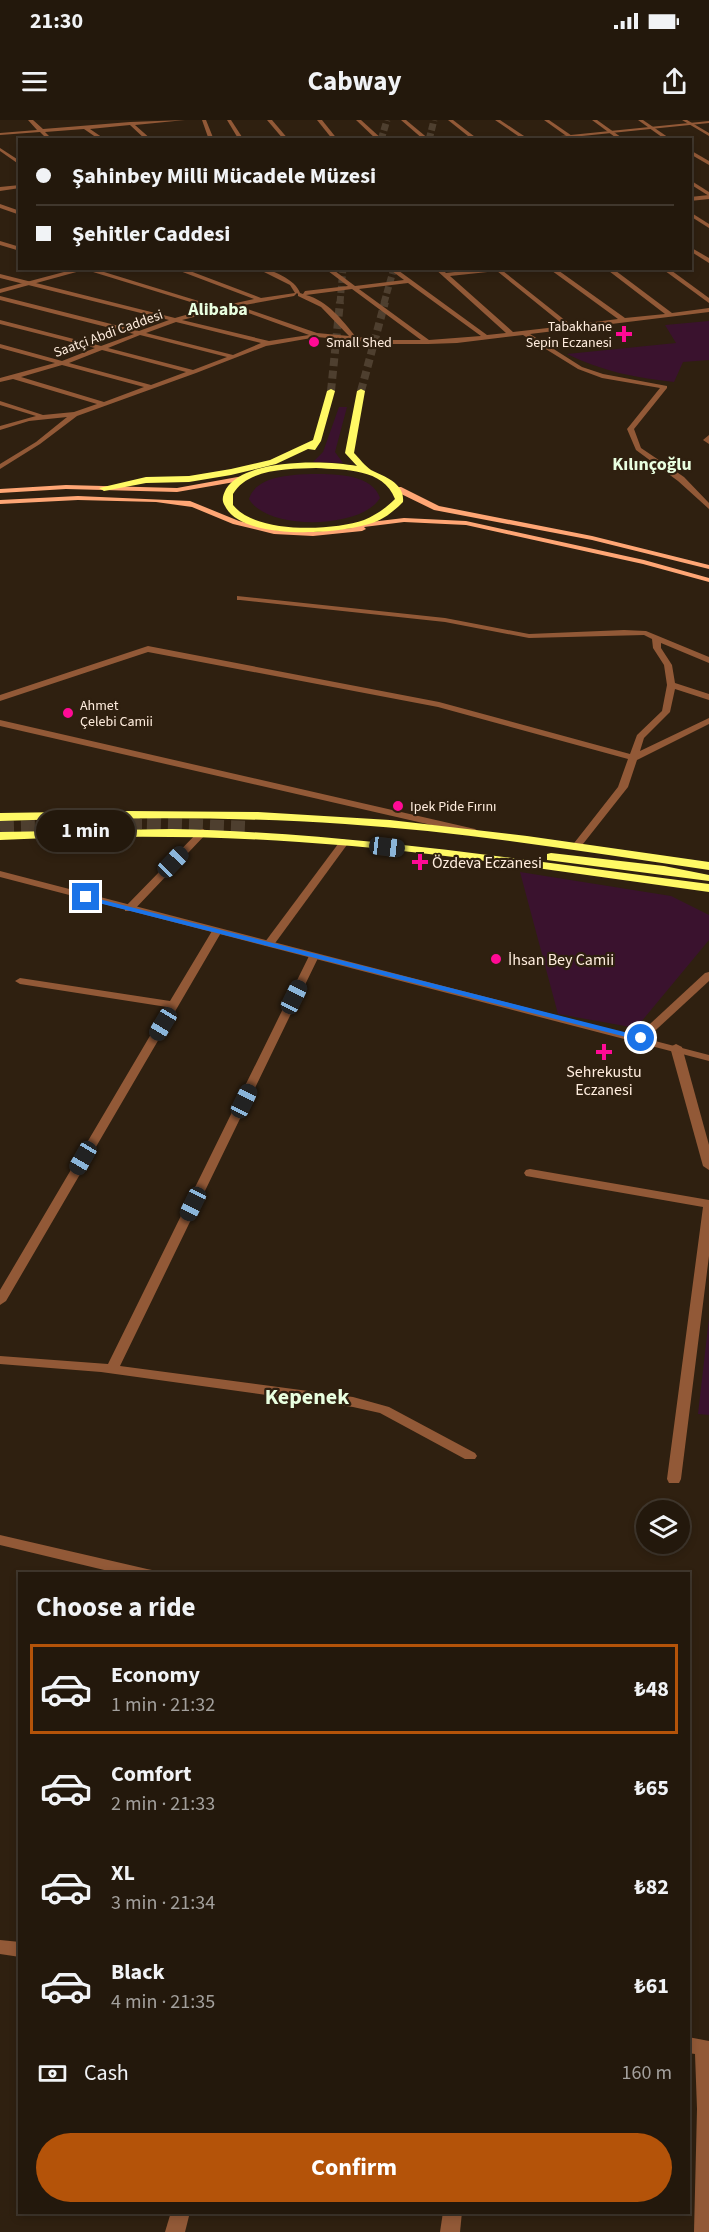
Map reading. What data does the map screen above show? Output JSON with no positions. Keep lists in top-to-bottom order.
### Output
{
  "streets": {
    "street": ["Saatçi Abdi Caddesi"]
  },
  "districts": ["Alibaba", "Kılınçoğlu", "Kepenek"],
  "places": {
    "health": ["Tabakhane Sepin Eczanesi", "Özdeva Eczanesi", "Sehrekustu Eczanesi"],
    "other": [
      "Small Shed",
      "Ahmet Çelebi Camii",
      "Ipek Pide Fırını",
      "İhsan Bey Camii"
    ]
  },
  "page": {
    "status": "21:30",
    "header": "Cabway",
    "banner": ["Şahinbey Milli Mücadele Müzesi", "Şehitler Caddesi"],
    "bubble": "1 min",
    "heading": "Choose a ride",
    "list": [
      {
        "name": "Economy",
        "note": "1 min · 21:32",
        "value": "₺48"
      },
      {
        "name": "Comfort",
        "note": "2 min · 21:33",
        "value": "₺65"
      },
      {
        "name": "XL",
        "note": "3 min · 21:34",
        "value": "₺82"
      },
      {
        "name": "Black",
        "note": "4 min · 21:35",
        "value": "₺61"
      }
    ],
    "pay": ["Cash", "160 m"],
    "buttons": "Confirm"
  }
}
